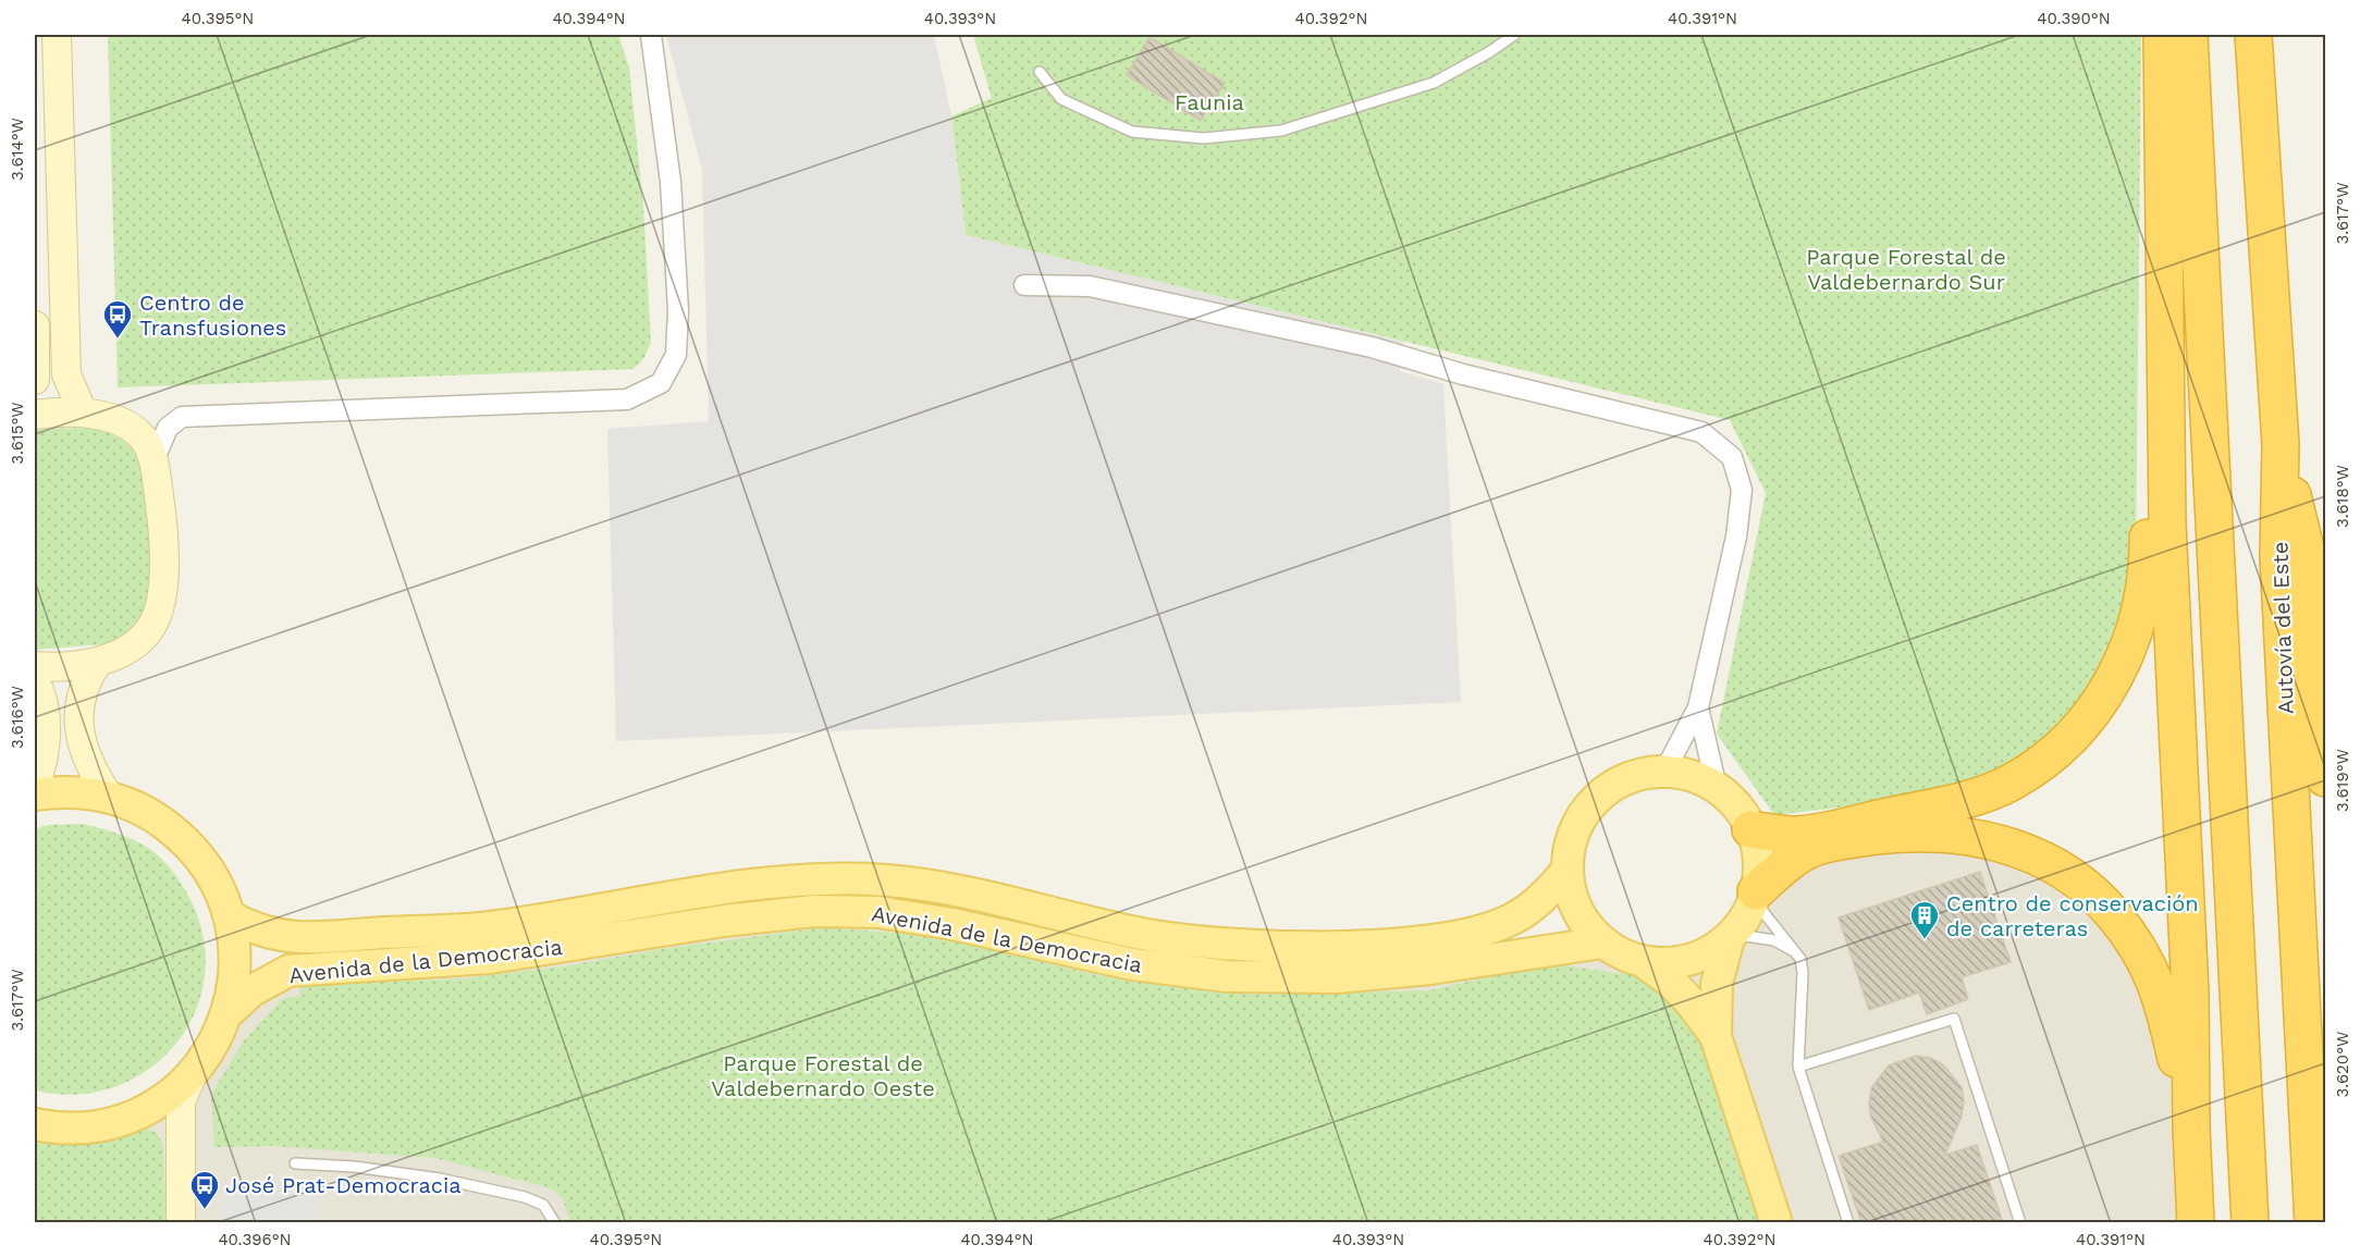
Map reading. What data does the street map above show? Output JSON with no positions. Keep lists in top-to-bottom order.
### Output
{
  "streets": {
    "highway": ["Autovía del Este"],
    "main road": ["Avenida de la Democracia"]
  },
  "parks": ["Faunia", "Parque Forestal de Valdebernardo Sur", "Parque Forestal de Valdebernardo Oeste"],
  "places": {
    "bus stop": ["Centro de Transfusiones", "José Prat-Democracia"],
    "building": ["Centro de conservación de carreteras"]
  },
  "coordinates": [
    "40.395°N",
    "40.394°N",
    "40.393°N",
    "40.392°N",
    "40.391°N",
    "40.390°N",
    "3.614°W",
    "3.617°W",
    "3.615°W",
    "3.618°W",
    "3.616°W",
    "3.619°W",
    "3.620°W",
    "40.396°N"
  ]
}
